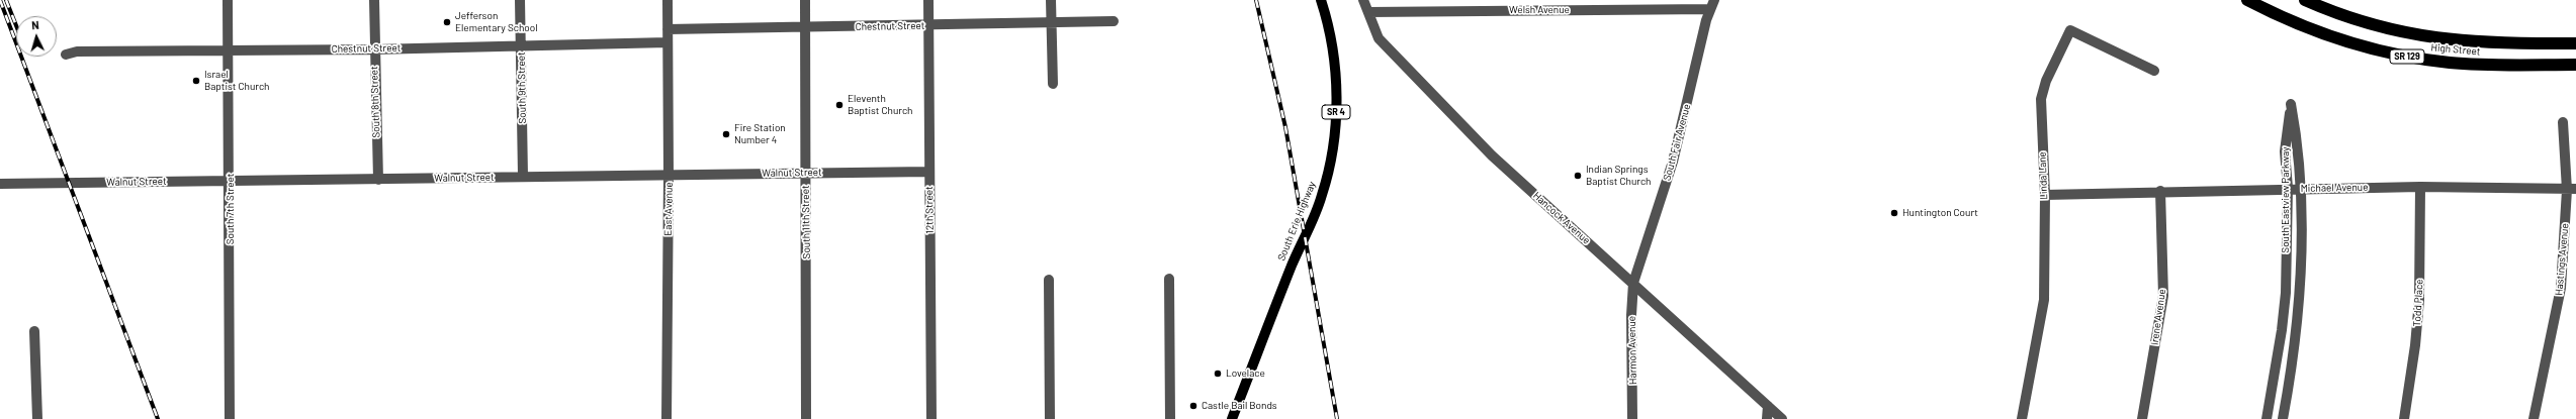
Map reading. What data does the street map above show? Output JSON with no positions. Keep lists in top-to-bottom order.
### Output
{
  "streets": {
    "highway": ["High Street", "SR 129"],
    "main road": ["SR 4", "South Erie Highway"],
    "street": [
      "Welsh Avenue",
      "Chestnut Street",
      "South 9th Street",
      "South 8th Street",
      "South Fair Avenue",
      "Walnut Street",
      "Linda Lane",
      "Michael Avenue",
      "South Eastview Parkway",
      "South 7th Street",
      "East Avenue",
      "12th Street",
      "Hancock Avenue",
      "South 11th Street",
      "Hastings Avenue",
      "Todd Place",
      "Irene Avenue",
      "Harmon Avenue"
    ]
  },
  "crossings": [
    ["Welsh Avenue", "South Fair Avenue"],
    ["Welsh Avenue", "Hancock Avenue"],
    ["Chestnut Street", "South 9th Street"],
    ["Chestnut Street", "South 8th Street"],
    ["Chestnut Street", "South 7th Street"],
    ["Chestnut Street", "East Avenue"],
    ["Chestnut Street", "12th Street"],
    ["Chestnut Street", "South 11th Street"],
    ["South 9th Street", "Walnut Street"],
    ["South 8th Street", "Walnut Street"],
    ["South Fair Avenue", "Hancock Avenue"],
    ["South Fair Avenue", "Harmon Avenue"],
    ["Walnut Street", "South 7th Street"],
    ["Walnut Street", "East Avenue"],
    ["Walnut Street", "12th Street"],
    ["Walnut Street", "South 11th Street"],
    ["Linda Lane", "Michael Avenue"],
    ["Michael Avenue", "South Eastview Parkway"],
    ["Michael Avenue", "Hastings Avenue"],
    ["Michael Avenue", "Todd Place"],
    ["Michael Avenue", "Irene Avenue"],
    ["Hancock Avenue", "Harmon Avenue"]
  ],
  "places": [
    "Jefferson Elementary School",
    "Israel Baptist Church",
    "Eleventh Baptist Church",
    "Fire Station Number 4",
    "Indian Springs Baptist Church",
    "Huntington Court",
    "Lovelace",
    "Castle Bail Bonds"
  ],
  "north": "top"
}
